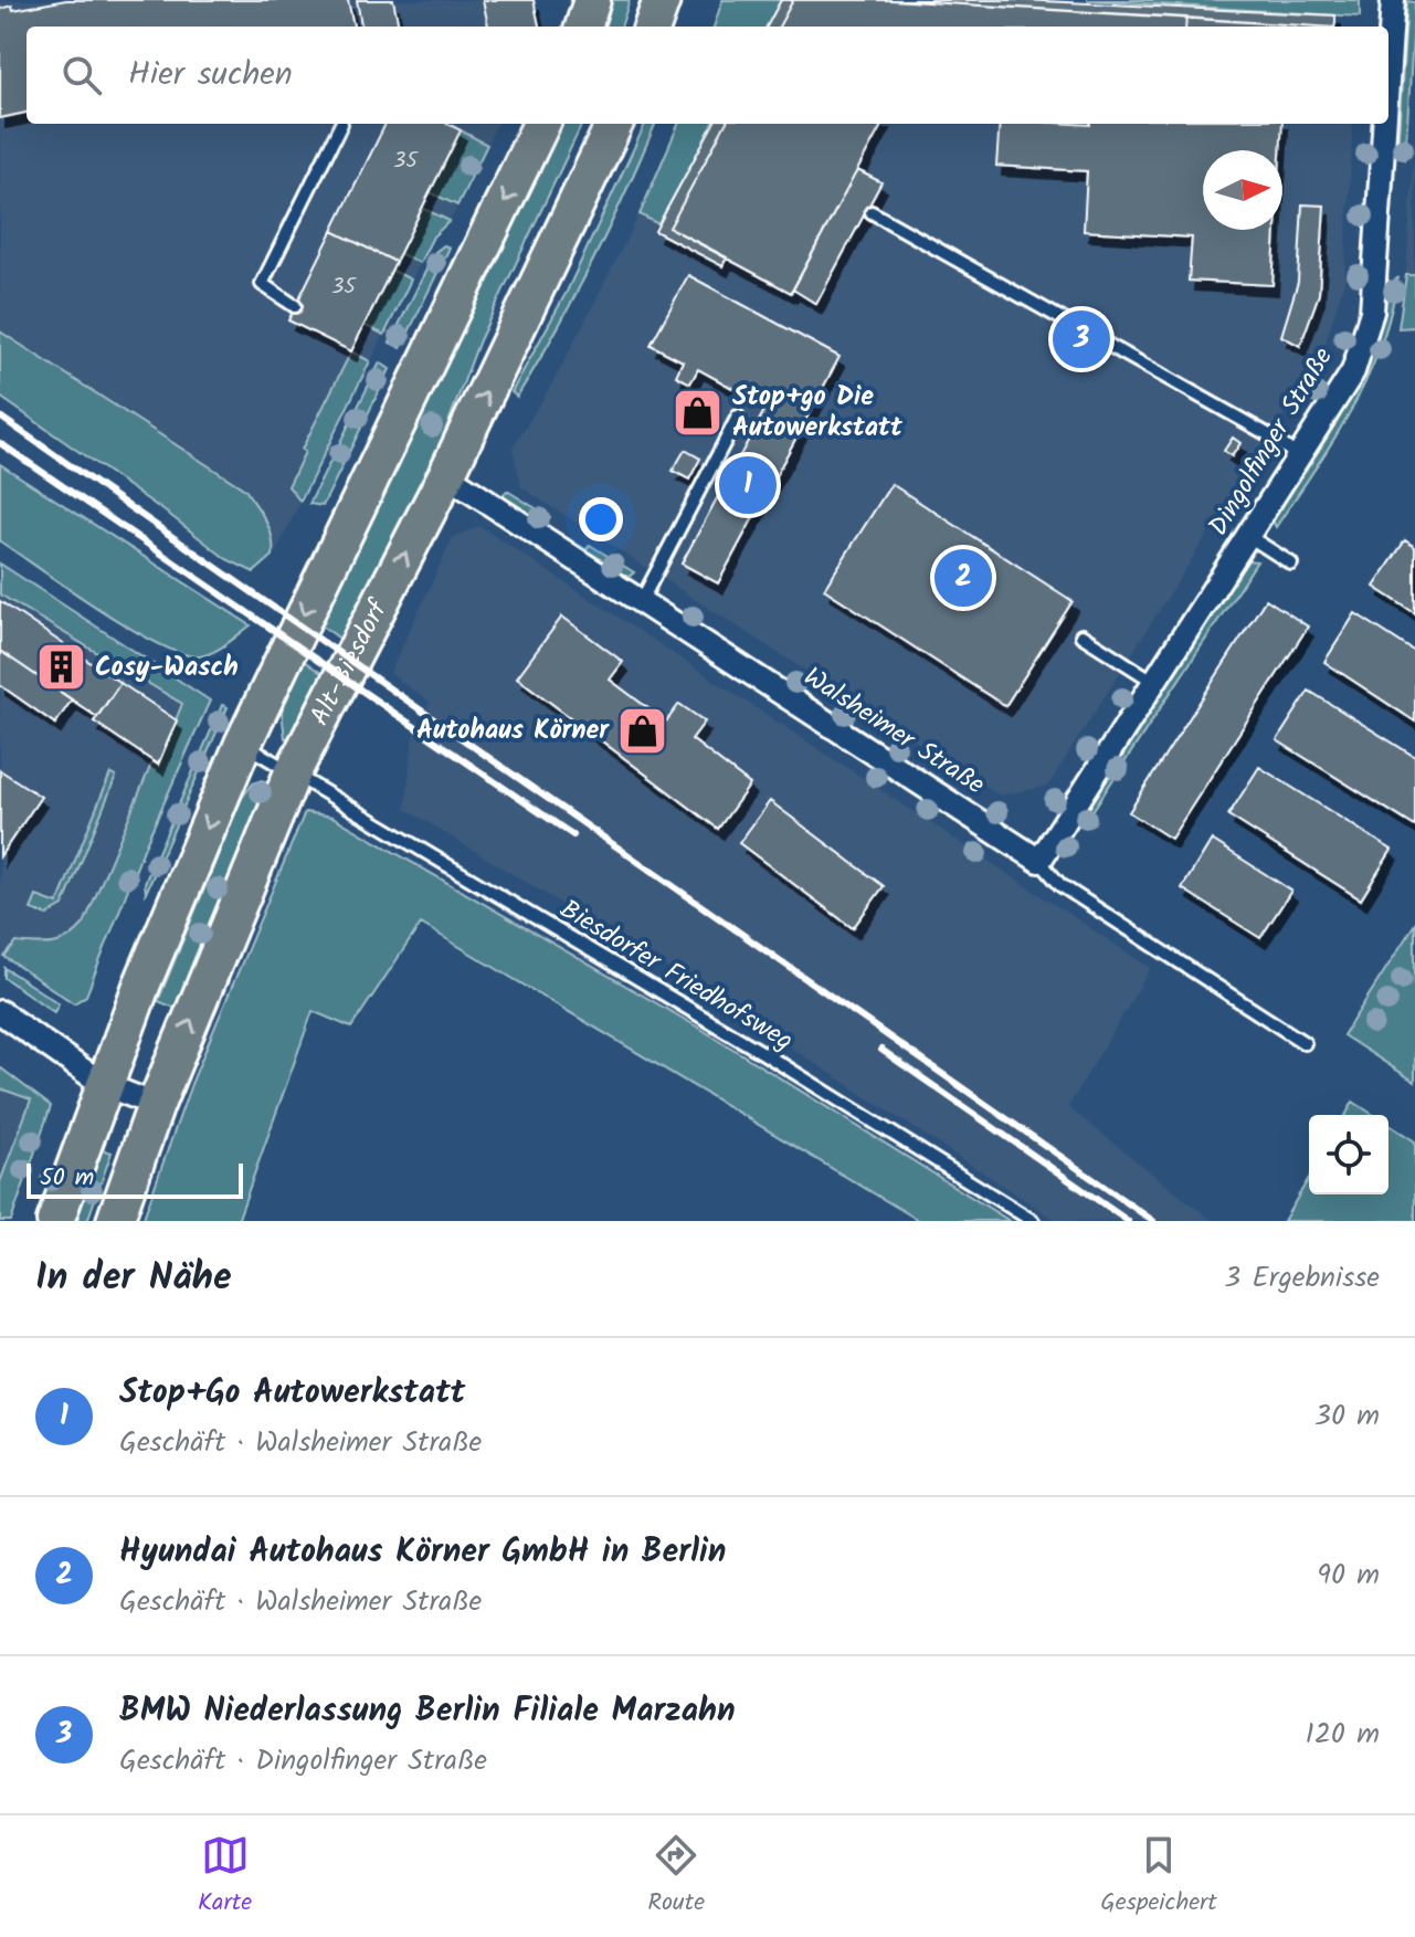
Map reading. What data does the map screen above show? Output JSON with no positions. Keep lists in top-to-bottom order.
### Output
{
  "streets": {
    "main road": ["Alt-Biesdorf"],
    "street": ["Dingolfinger Straße", "Walsheimer Straße"],
    "lane": ["Biesdorfer Friedhofsweg"]
  },
  "crossings": [
    ["Dingolfinger Straße", "Walsheimer Straße"],
    ["Alt-Biesdorf", "Walsheimer Straße"],
    ["Alt-Biesdorf", "Biesdorfer Friedhofsweg"]
  ],
  "places": {
    "shop": ["Stop+go Die Autowerkstatt", "Autohaus Körner"],
    "building": ["Cosy-Wasch"]
  },
  "house_numbers": ["35", "35"],
  "scale_bar": "50 m",
  "north": "right",
  "page": {
    "search": "Hier suchen",
    "pins": ["3", "1", "2"],
    "scale": "50 m",
    "heading": ["In der Nähe", "3 Ergebnisse"],
    "list": [
      {
        "mark": "1",
        "name": "Stop+Go Autowerkstatt",
        "note": "Geschäft · Walsheimer Straße",
        "value": "30 m"
      },
      {
        "mark": "2",
        "name": "Hyundai Autohaus Körner GmbH in Berlin",
        "note": "Geschäft · Walsheimer Straße",
        "value": "90 m"
      },
      {
        "mark": "3",
        "name": "BMW Niederlassung Berlin Filiale Marzahn",
        "note": "Geschäft · Dingolfinger Straße",
        "value": "120 m"
      }
    ],
    "nav": ["Karte", "Route", "Gespeichert"]
  }
}
